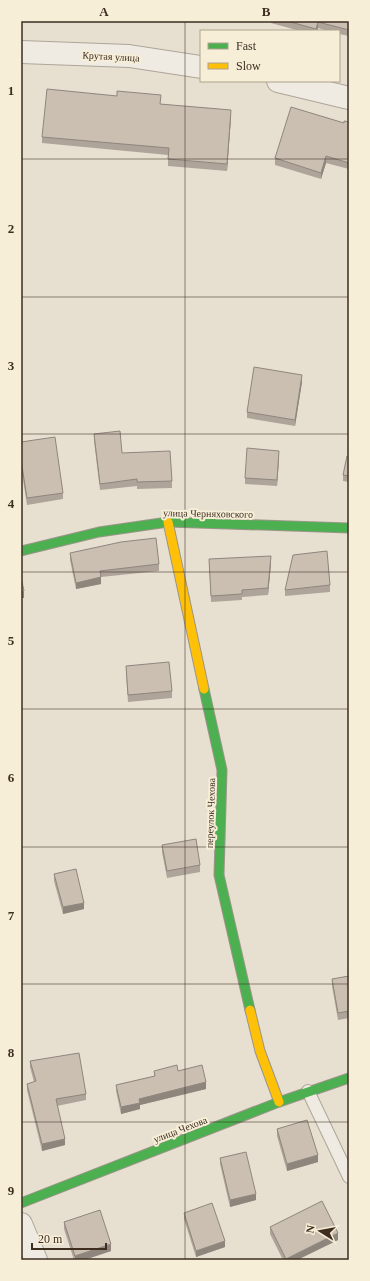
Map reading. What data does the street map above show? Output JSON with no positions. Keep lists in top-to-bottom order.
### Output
{
  "streets": {
    "street": [
      "Крутая улица",
      "улица Черняховского",
      "переулок Чехова",
      "улица Чехова"
    ]
  },
  "crossings": [
    ["улица Черняховского", "переулок Чехова"],
    ["переулок Чехова", "улица Чехова"]
  ],
  "legend": ["Fast", "Slow"],
  "scale_bar": "20 m",
  "north": "left",
  "grid": {
    "columns": ["A", "B"],
    "rows": [
      "1",
      "2",
      "3",
      "4",
      "5",
      "6",
      "7",
      "8",
      "9"
    ]
  }
}
